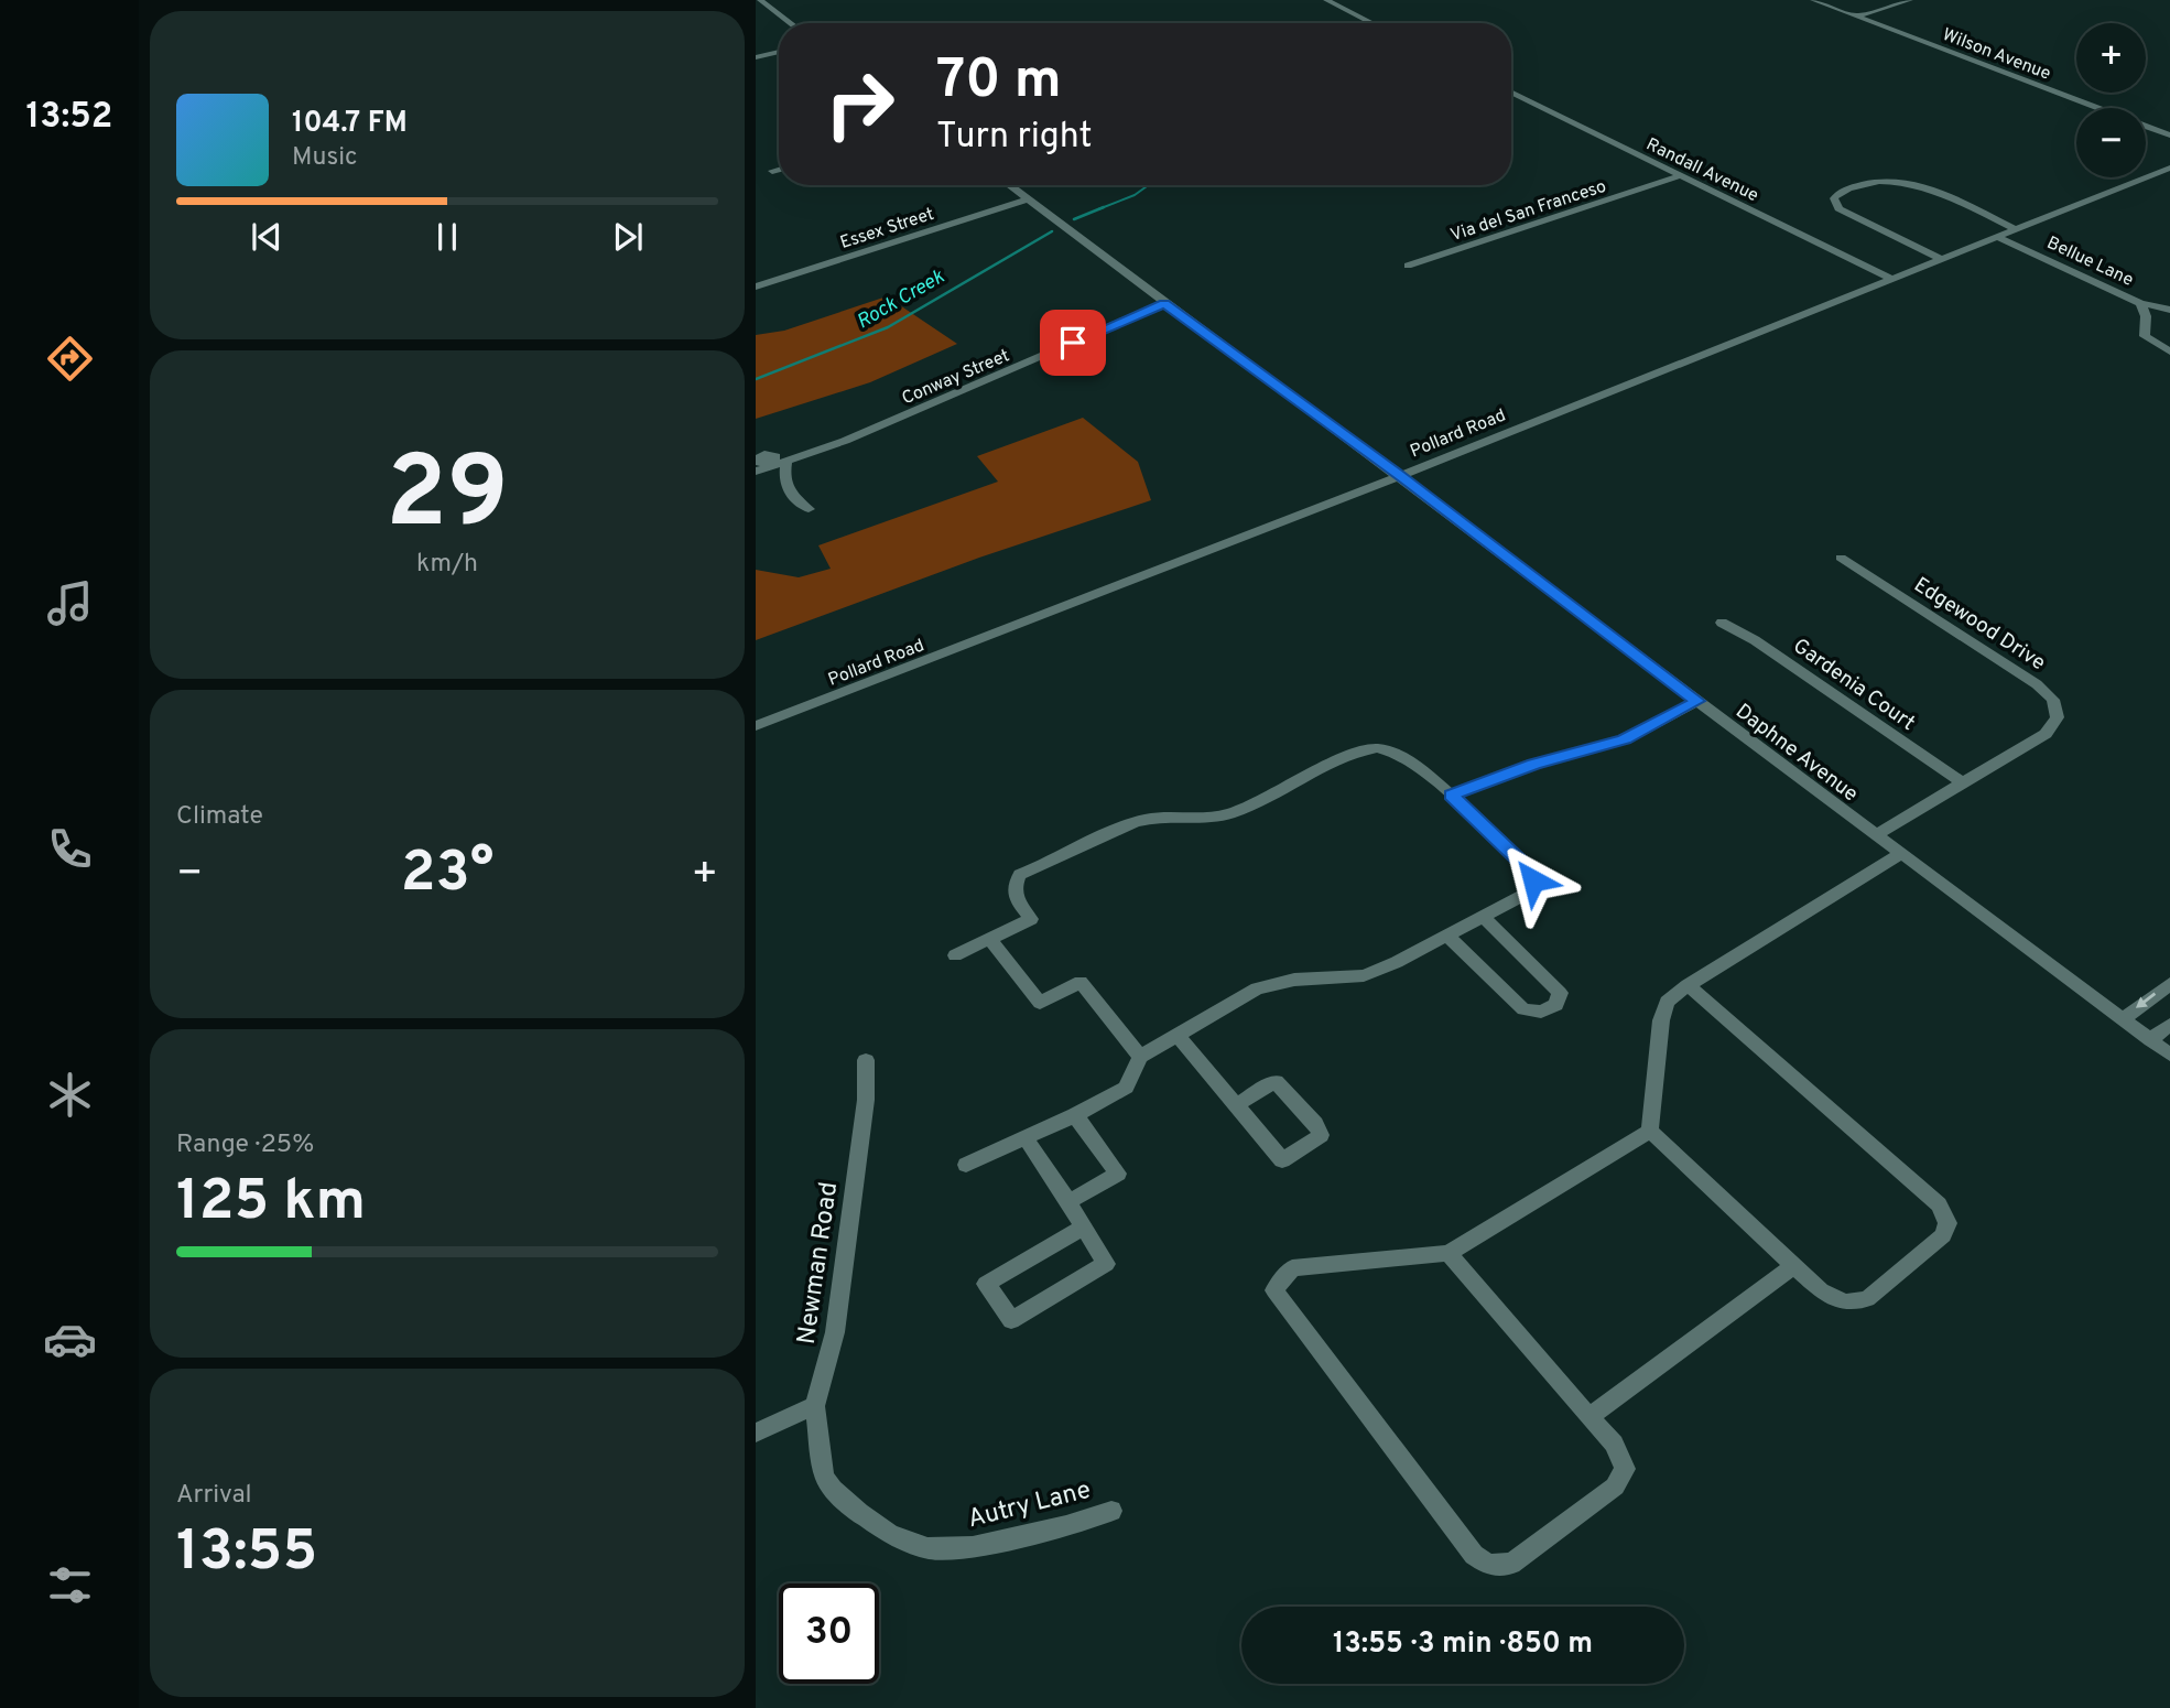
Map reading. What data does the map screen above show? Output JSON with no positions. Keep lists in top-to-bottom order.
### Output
{
  "streets": {
    "street": [
      "Wilson Avenue",
      "Randall Avenue",
      "Via del San Franceso",
      "Essex Street",
      "Bellue Lane",
      "Conway Street",
      "Pollard Road",
      "Edgewood Drive",
      "Gardenia Court",
      "Daphne Avenue",
      "Newman Road",
      "Autry Lane"
    ]
  },
  "crossings": [
    ["Randall Avenue", "Via del San Franceso"],
    ["Randall Avenue", "Pollard Road"],
    ["Essex Street", "Daphne Avenue"],
    ["Bellue Lane", "Pollard Road"],
    ["Conway Street", "Daphne Avenue"],
    ["Pollard Road", "Daphne Avenue"],
    ["Edgewood Drive", "Gardenia Court"],
    ["Edgewood Drive", "Daphne Avenue"],
    ["Newman Road", "Autry Lane"]
  ],
  "water": ["Rock Creek"],
  "page": {
    "tabs": "13:52",
    "map_buttons": ["+", "−"],
    "turn": ["70 m", "Turn right"],
    "song": ["104.7 FM", "Music"],
    "tile": [
      ["29", "km/h"],
      "Climate",
      ["Range · 25%", "125 km"],
      ["Arrival", "13:55"]
    ],
    "heat": ["−", "23°", "+"],
    "limit": "30",
    "trip": "13:55 · 3 min · 850 m"
  }
}
